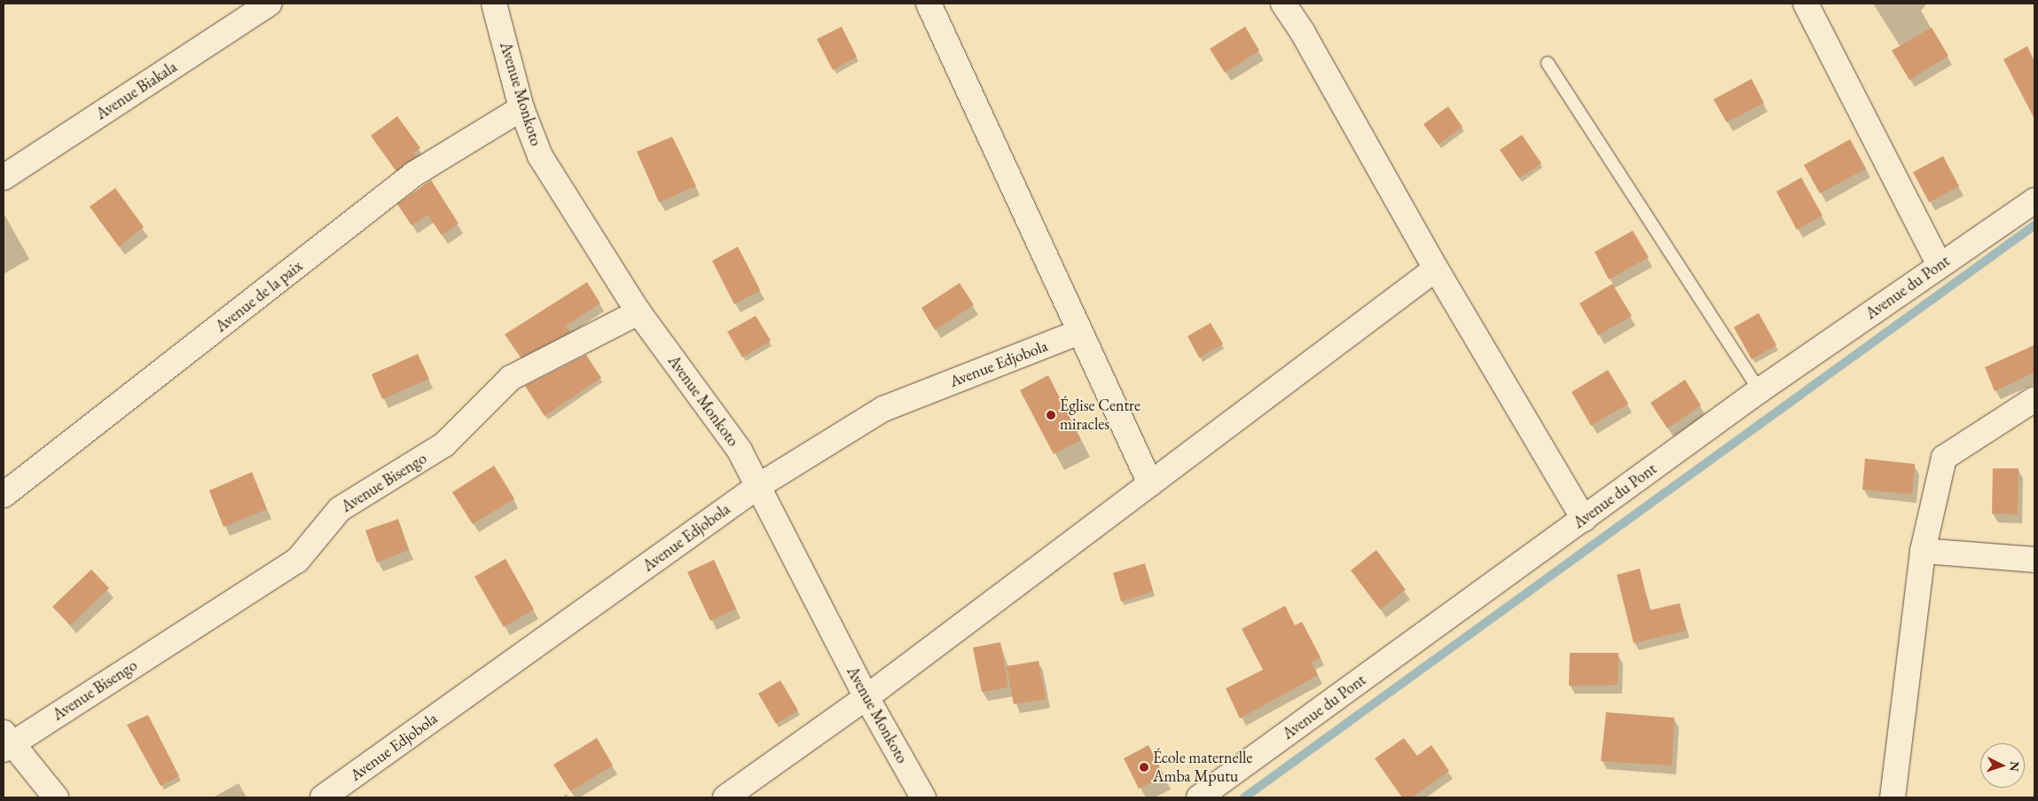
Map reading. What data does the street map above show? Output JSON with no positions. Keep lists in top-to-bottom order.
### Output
{
  "streets": {
    "street": [
      "Avenue Biakala",
      "Avenue Monkoto",
      "Avenue du Pont",
      "Avenue de la paix",
      "Avenue Edjobola",
      "Avenue Bisengo"
    ]
  },
  "crossings": [
    ["Avenue Monkoto", "Avenue de la paix"],
    ["Avenue Monkoto", "Avenue Edjobola"],
    ["Avenue Monkoto", "Avenue Bisengo"]
  ],
  "places": ["Église Centre miracles", "École maternelle Amba Mputu"],
  "north": "right"
}
